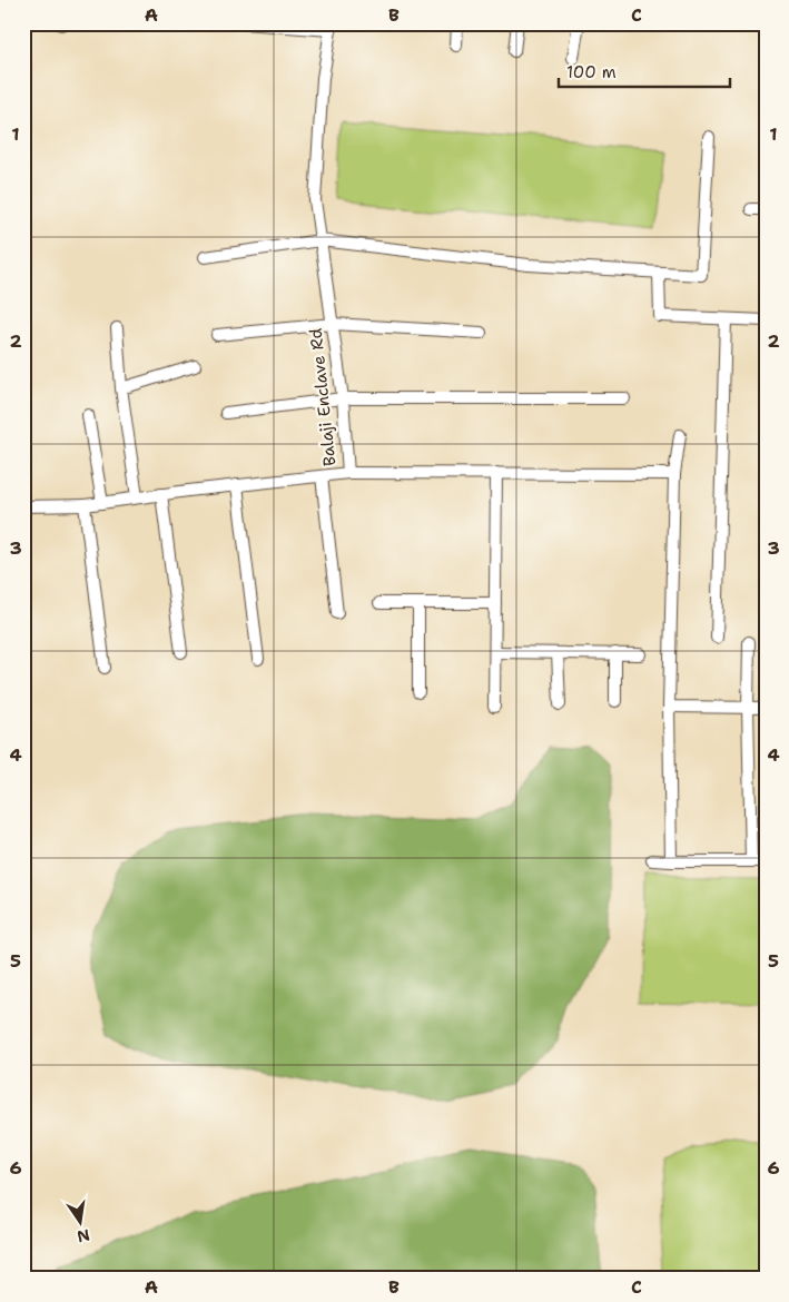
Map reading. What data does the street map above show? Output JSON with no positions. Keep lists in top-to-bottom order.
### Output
{
  "streets": {
    "street": ["Balaji Enclave Rd"]
  },
  "scale_bar": "100 m",
  "north": "bottom",
  "grid": {
    "columns": ["A", "B", "C"],
    "rows": [
      "1",
      "2",
      "3",
      "4",
      "5",
      "6"
    ]
  }
}
